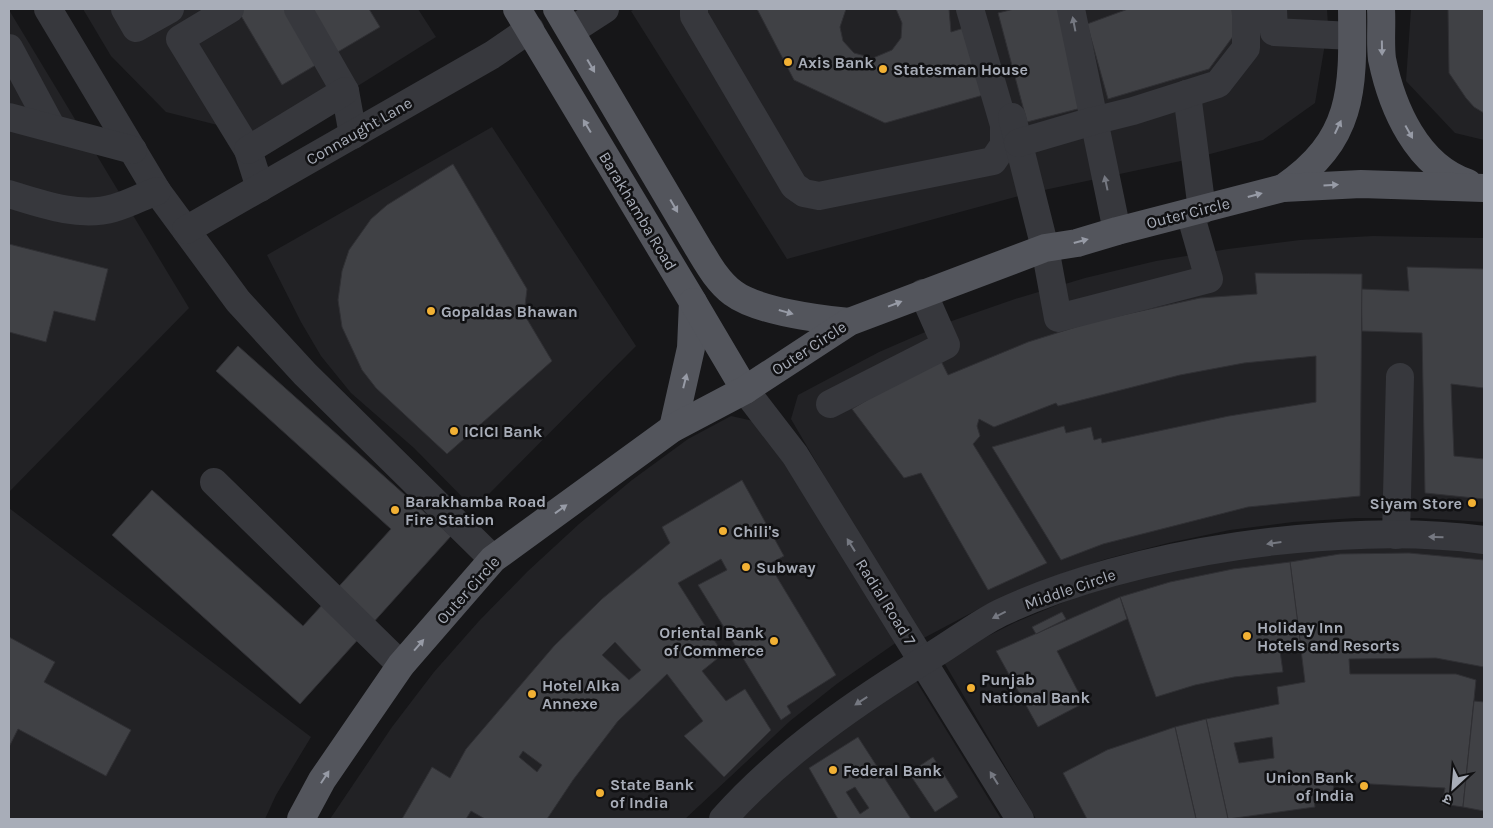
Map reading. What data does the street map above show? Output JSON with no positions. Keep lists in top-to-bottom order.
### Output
{
  "streets": {
    "main road": ["Barakhamba Road", "Outer Circle"],
    "street": ["Connaught Lane", "Middle Circle", "Radial Road 7"]
  },
  "crossings": [
    ["Connaught Lane", "Barakhamba Road"],
    ["Barakhamba Road", "Outer Circle"],
    ["Barakhamba Road", "Radial Road 7"],
    ["Outer Circle", "Radial Road 7"],
    ["Middle Circle", "Radial Road 7"]
  ],
  "one_way": ["Outer Circle", "Middle Circle", "Radial Road 7"],
  "places": [
    "Axis Bank",
    "Statesman House",
    "Gopaldas Bhawan",
    "ICICI Bank",
    "Siyam Store",
    "Barakhamba Road Fire Station",
    "Chili's",
    "Subway",
    "Holiday Inn Hotels and Resorts",
    "Oriental Bank of Commerce",
    "Punjab National Bank",
    "Hotel Alka Annexe",
    "Federal Bank",
    "Union Bank of India",
    "State Bank of India"
  ],
  "north": "bottom left"
}
